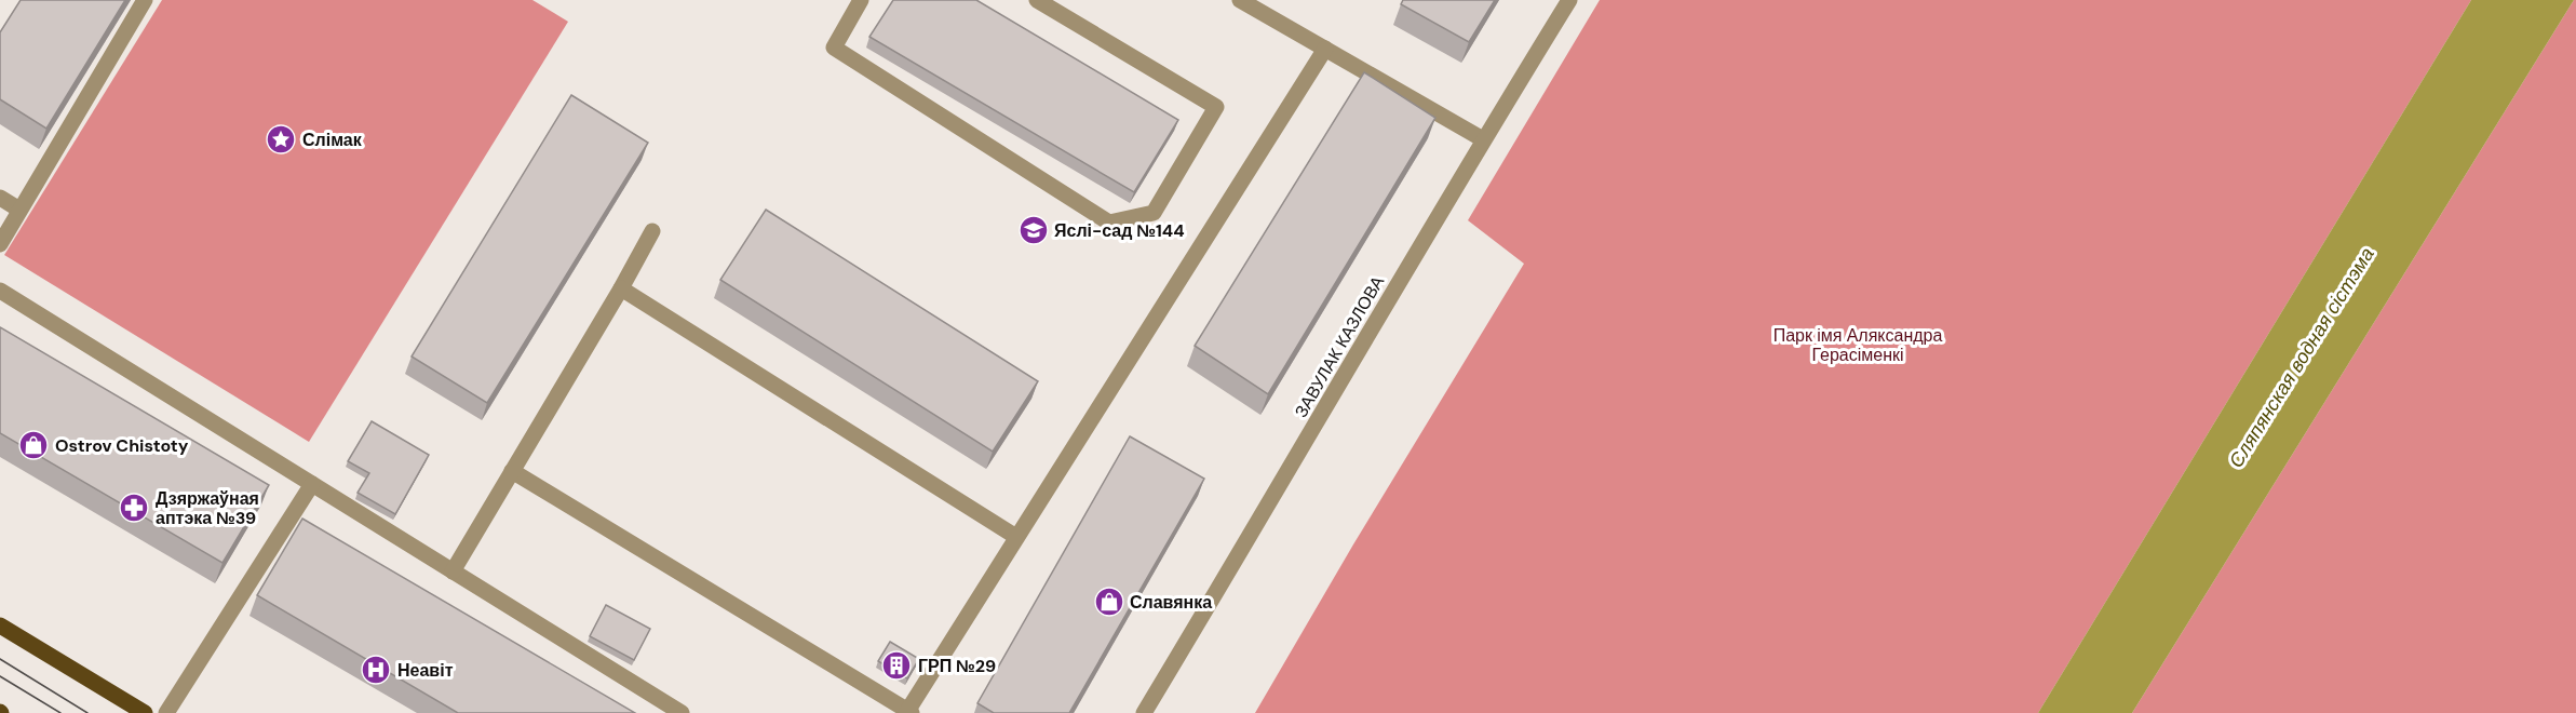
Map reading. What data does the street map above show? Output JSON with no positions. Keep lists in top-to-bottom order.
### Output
{
  "streets": {
    "street": ["ЗАВУЛАК КАЗЛОВА"]
  },
  "water": ["Сляпянская водная сістэма"],
  "parks": ["Парк імя Аляксандра Герасіменкі"],
  "places": {
    "place": ["Слімак"],
    "school or university": ["Яслі-сад №144"],
    "shop": ["Ostrov Chistoty", "Славянка"],
    "pharmacy": ["Дзяржаўная аптэка №39"],
    "building": ["ГРП №29"],
    "hospital": ["Неавіт"]
  }
}
